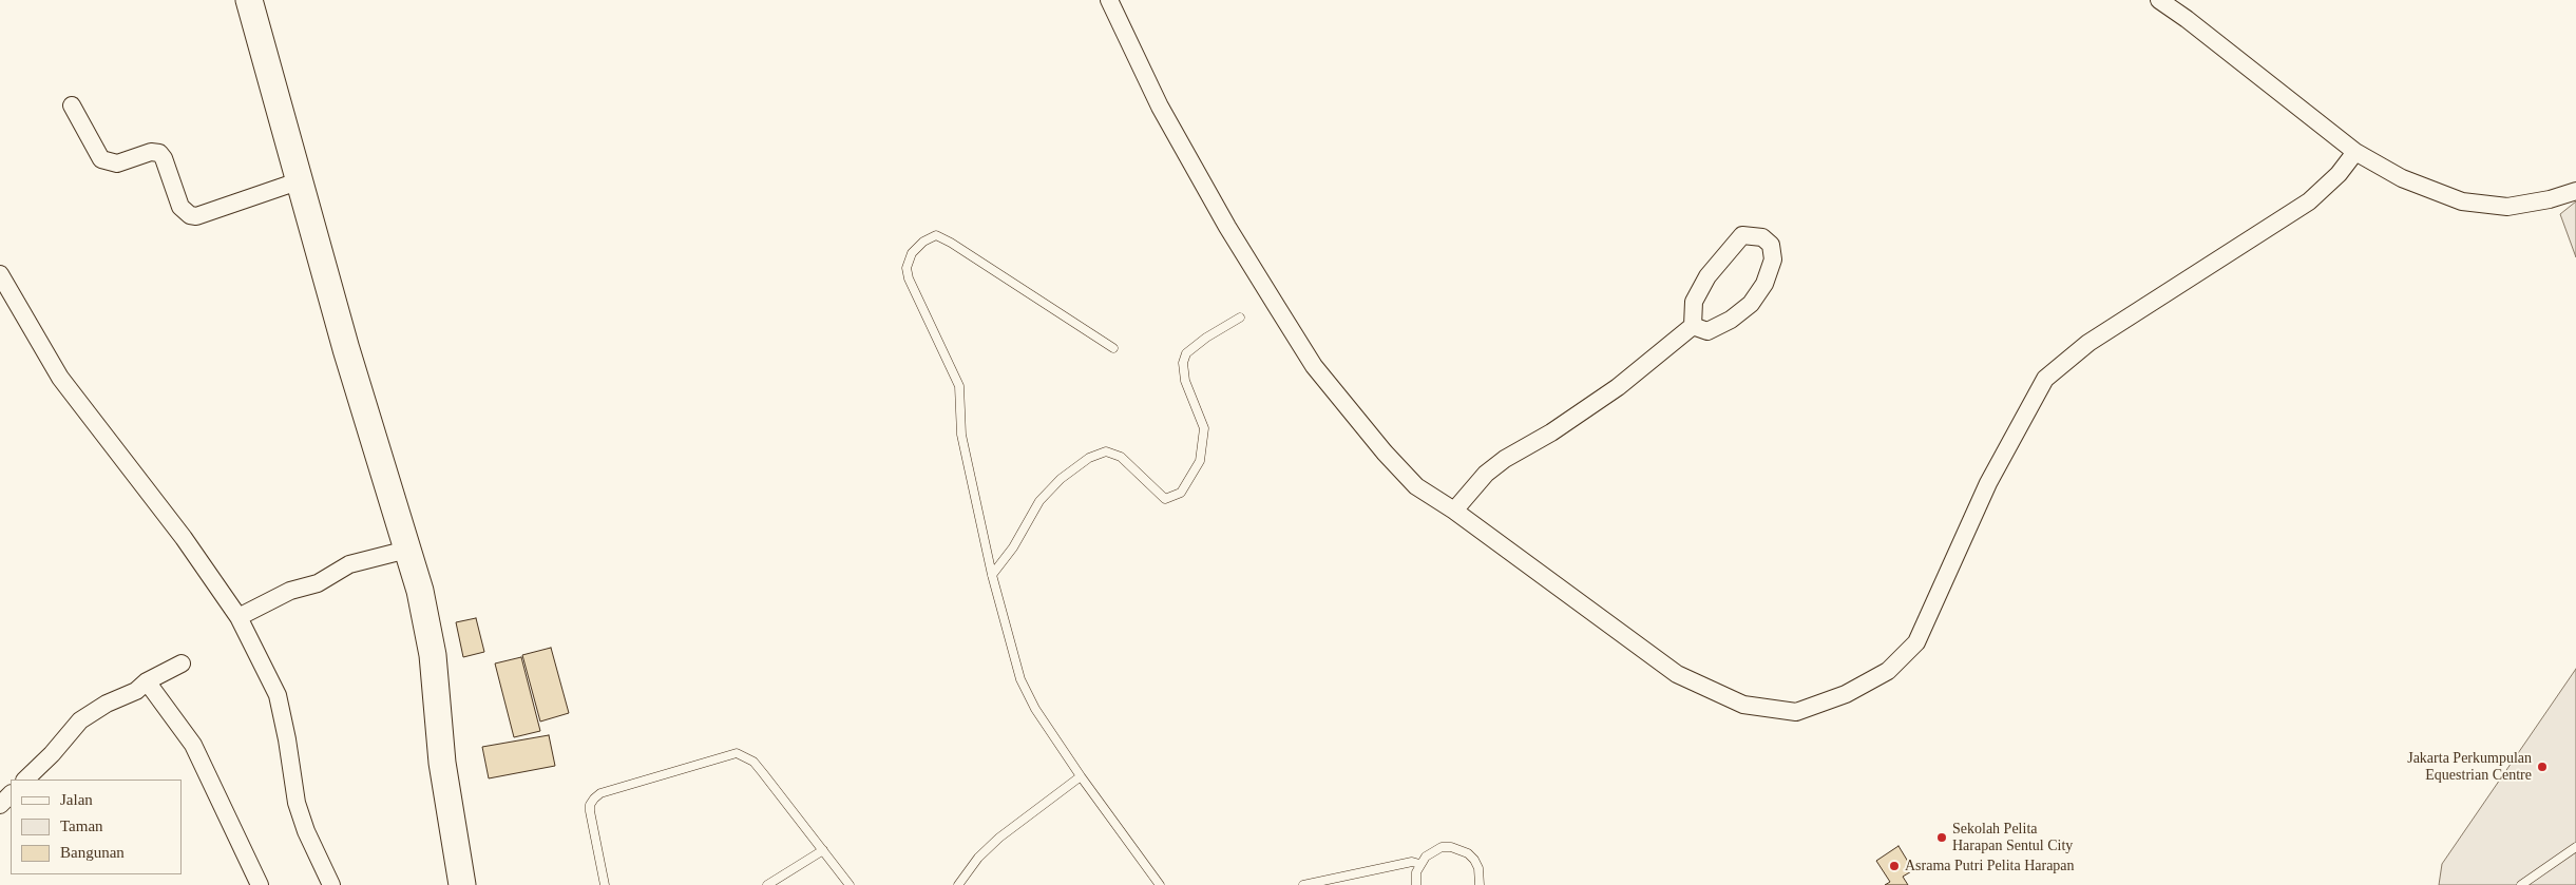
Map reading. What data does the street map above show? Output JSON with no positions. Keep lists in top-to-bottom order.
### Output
{
  "places": ["Jakarta Perkumpulan Equestrian Centre", "Sekolah Pelita Harapan Sentul City", "Asrama Putri Pelita Harapan"],
  "legend": ["Jalan", "Taman", "Bangunan"]
}
